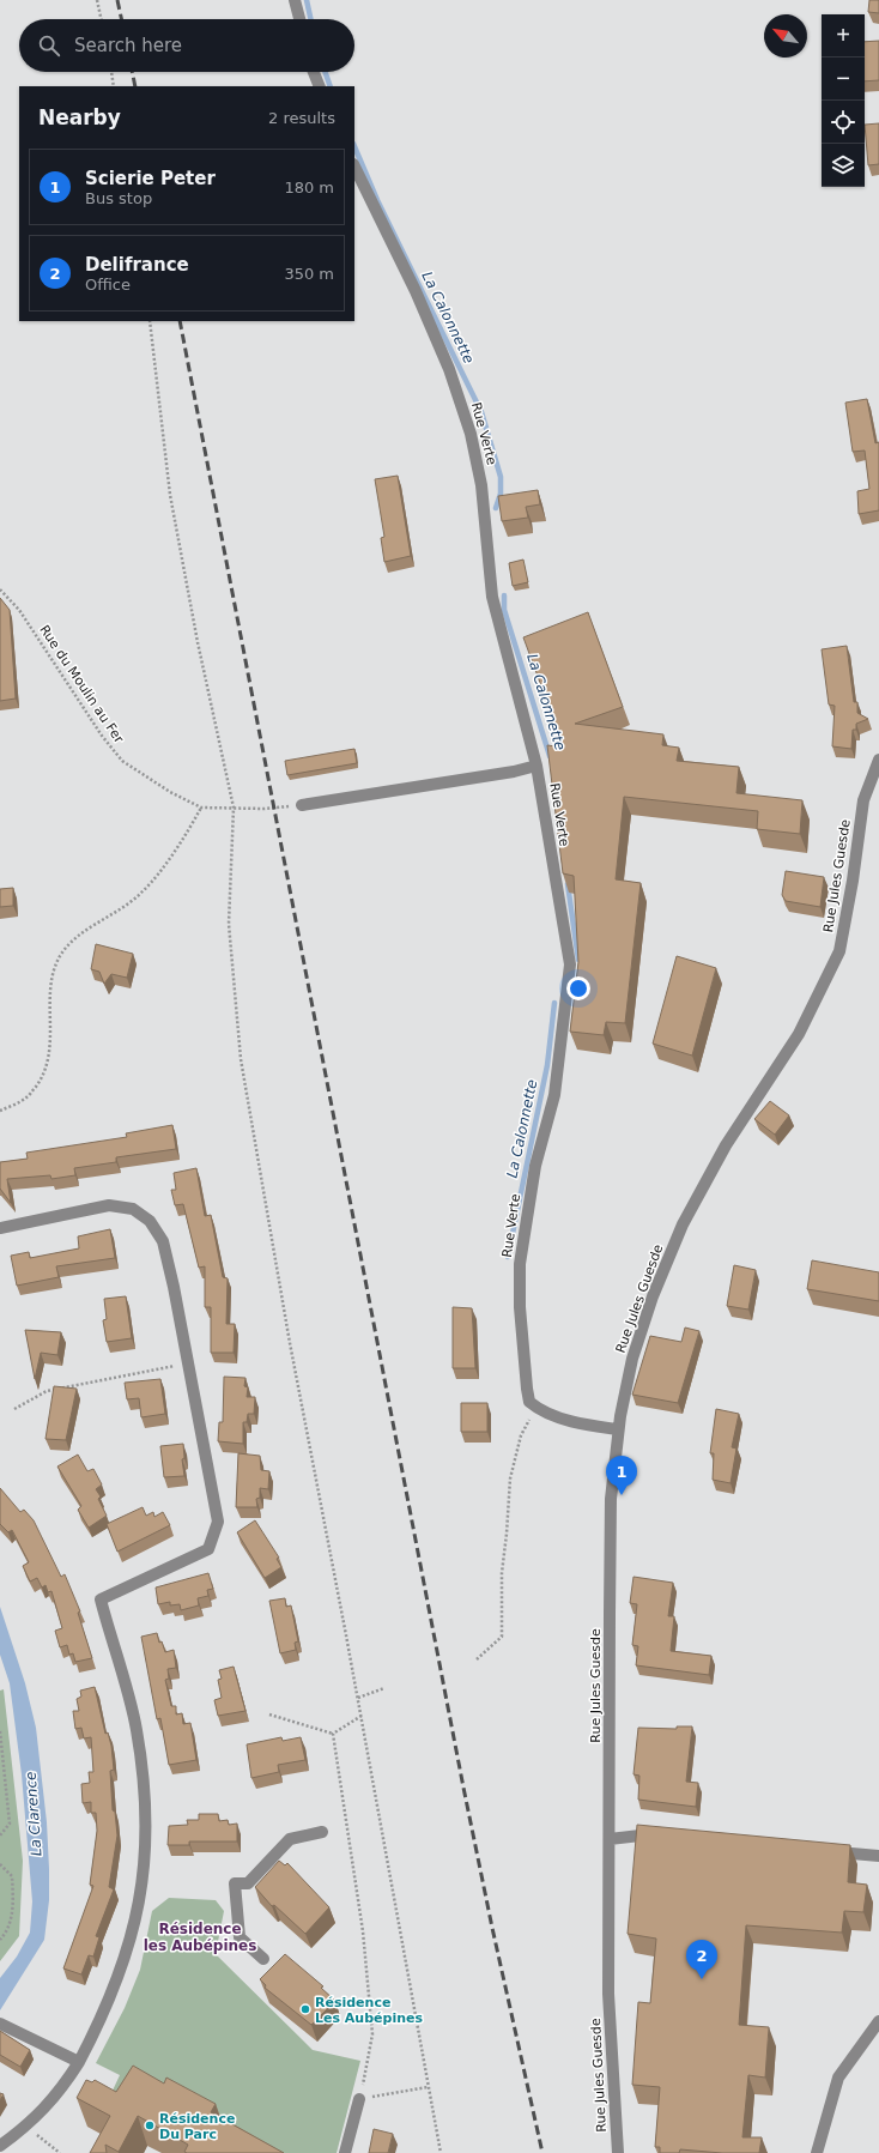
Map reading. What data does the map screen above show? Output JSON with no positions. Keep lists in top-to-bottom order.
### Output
{
  "streets": {
    "street": ["Rue Verte", "Rue Jules Guesde"],
    "path": ["Rue du Moulin au Fer"]
  },
  "districts": ["Résidence les Aubépines"],
  "water": ["La Calonnette", "La Clarence"],
  "places": ["Résidence Les Aubépines", "Résidence Du Parc"],
  "north": "top left",
  "page": {
    "map_buttons": ["+", "−"],
    "search": "Search here",
    "heading": ["Nearby", "2 results"],
    "list": [
      {
        "mark": "1",
        "name": "Scierie Peter",
        "note": "Bus stop",
        "value": "180 m"
      },
      {
        "mark": "2",
        "name": "Delifrance",
        "note": "Office",
        "value": "350 m"
      }
    ],
    "pins": ["1", "2"]
  }
}
